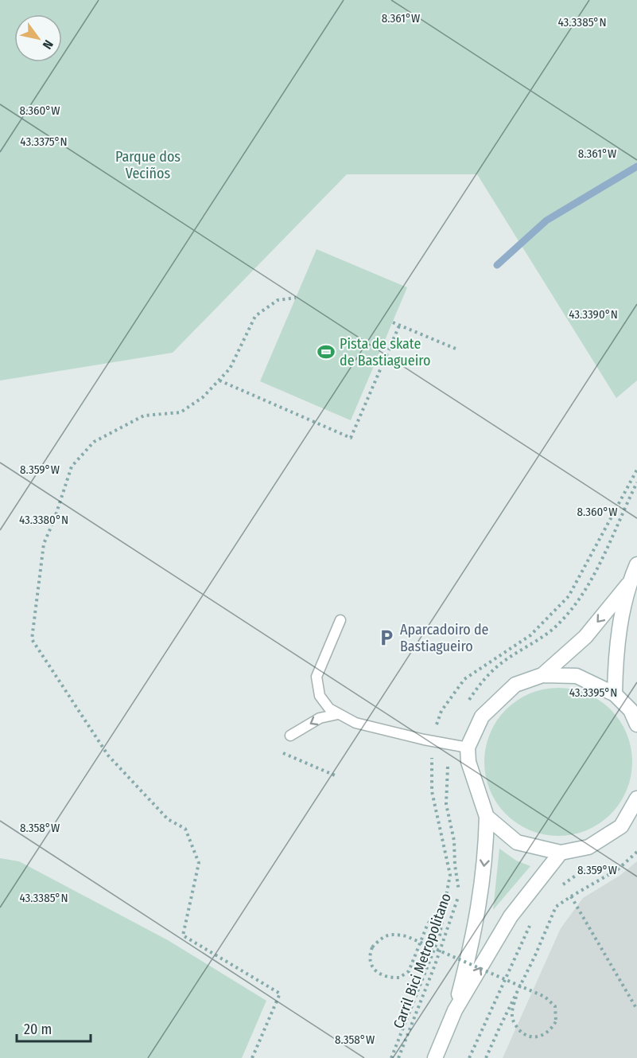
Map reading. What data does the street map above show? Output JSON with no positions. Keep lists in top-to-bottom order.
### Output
{
  "streets": {
    "path": ["Carril Bici Metropolitano"]
  },
  "parks": ["Parque dos Veciños"],
  "places": {
    "sports": ["Pista de skate de Bastiagueiro"],
    "parking": ["Aparcadoiro de Bastiagueiro"]
  },
  "scale_bar": "20 m",
  "north": "bottom right",
  "coordinates": [
    "8.361°W",
    "43.3385°N",
    "8.360°W",
    "43.3375°N",
    "43.3390°N",
    "8.359°W",
    "43.3380°N",
    "43.3395°N",
    "8.358°W"
  ]
}
